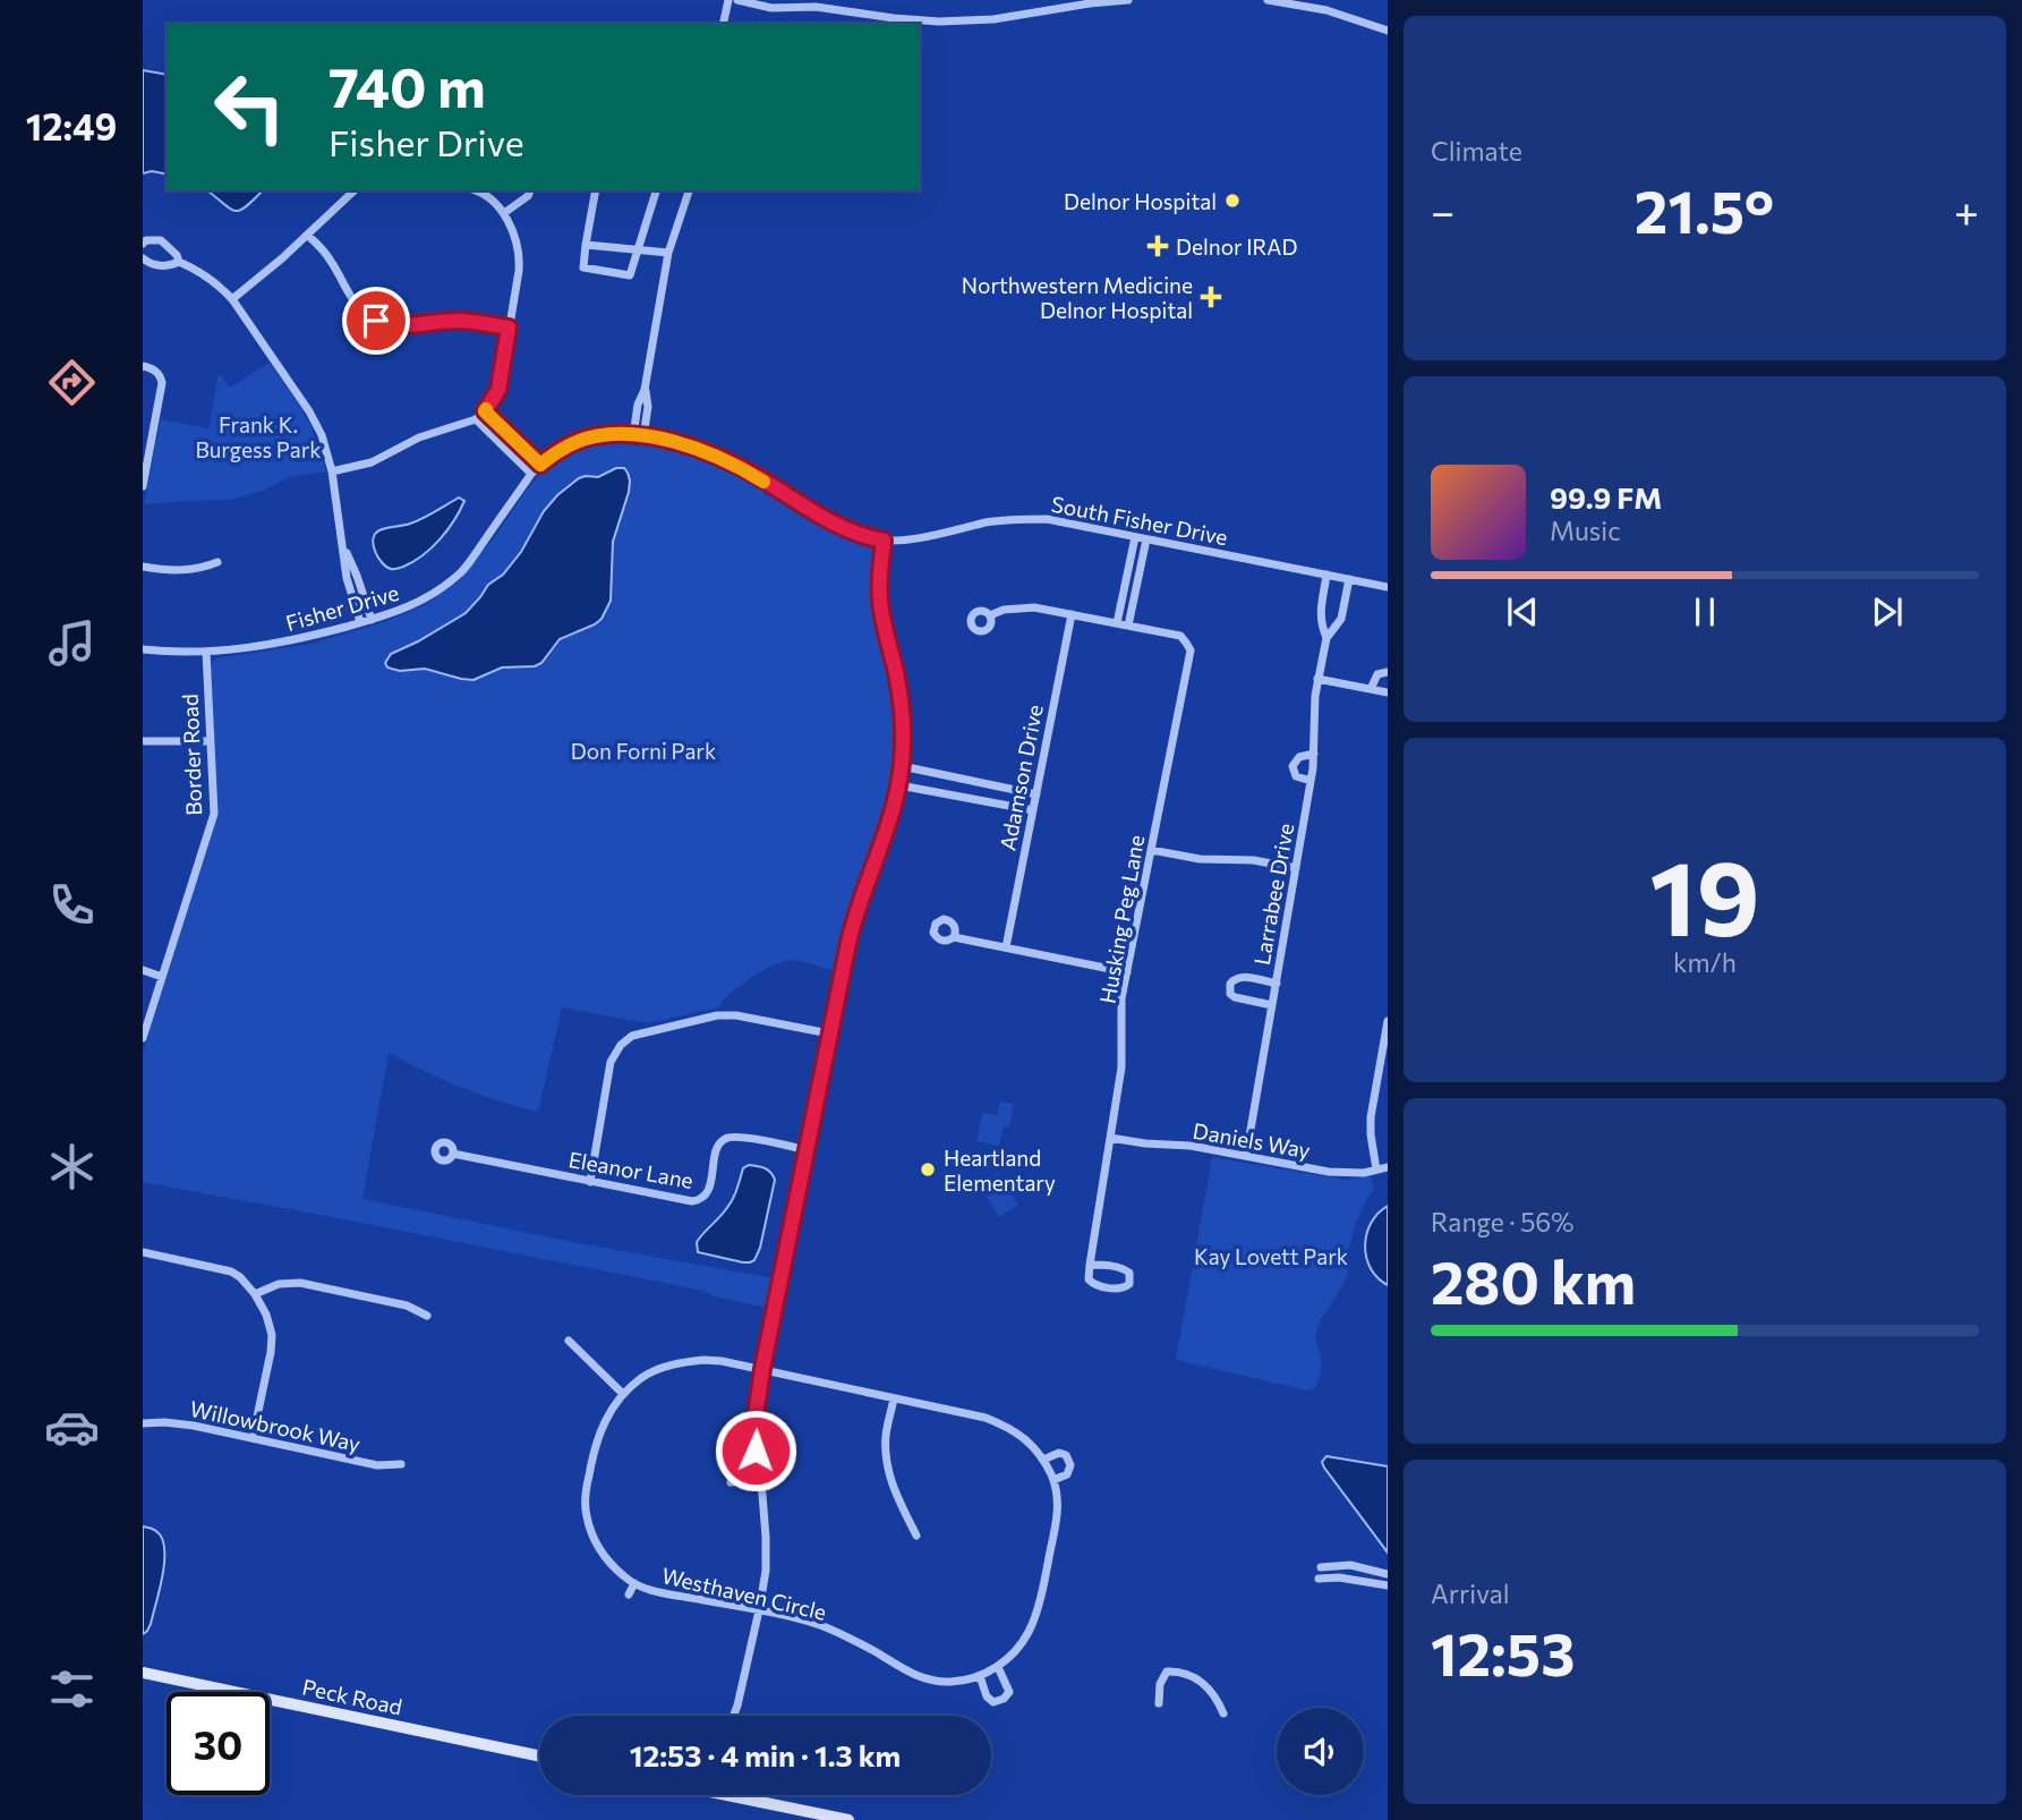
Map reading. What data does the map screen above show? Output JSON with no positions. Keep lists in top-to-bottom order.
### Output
{
  "streets": {
    "main road": ["Peck Road"],
    "street": [
      "South Fisher Drive",
      "Fisher Drive",
      "Border Road",
      "Adamson Drive",
      "Larrabee Drive",
      "Husking Peg Lane",
      "Daniels Way",
      "Eleanor Lane",
      "Willowbrook Way",
      "Westhaven Circle"
    ]
  },
  "crossings": [
    ["South Fisher Drive", "Fisher Drive"],
    ["South Fisher Drive", "Larrabee Drive"],
    ["Fisher Drive", "Border Road"],
    ["Adamson Drive", "Husking Peg Lane"],
    ["Larrabee Drive", "Daniels Way"],
    ["Husking Peg Lane", "Daniels Way"]
  ],
  "parks": ["Frank K. Burgess Park", "Don Forni Park", "Kay Lovett Park"],
  "places": {
    "other": ["Delnor Hospital", "Heartland Elementary"],
    "health": ["Delnor IRAD", "Northwestern Medicine Delnor Hospital"]
  },
  "page": {
    "tabs": "12:49",
    "tile": [
      "Climate",
      ["19", "km/h"],
      ["Range · 56%", "280 km"],
      ["Arrival", "12:53"]
    ],
    "turn": ["740 m", "Fisher Drive"],
    "heat": ["−", "21.5°", "+"],
    "song": ["99.9 FM", "Music"],
    "limit": "30",
    "trip": "12:53 · 4 min · 1.3 km"
  }
}
